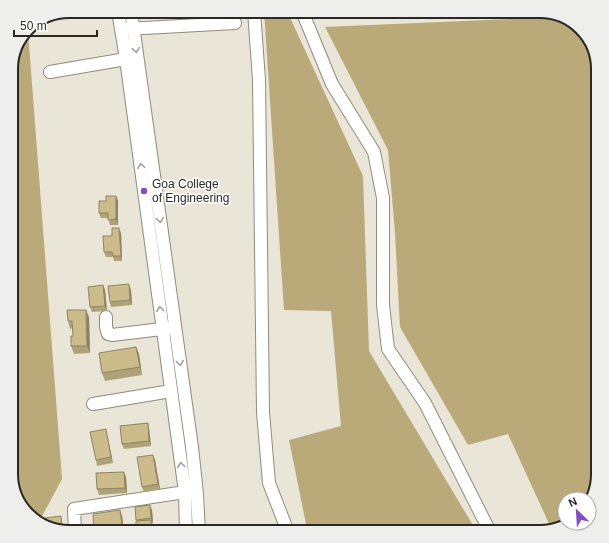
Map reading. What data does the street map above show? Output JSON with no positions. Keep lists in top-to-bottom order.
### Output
{
  "places": ["Goa College of Engineering"],
  "scale_bar": "50 m",
  "north": "top left"
}
